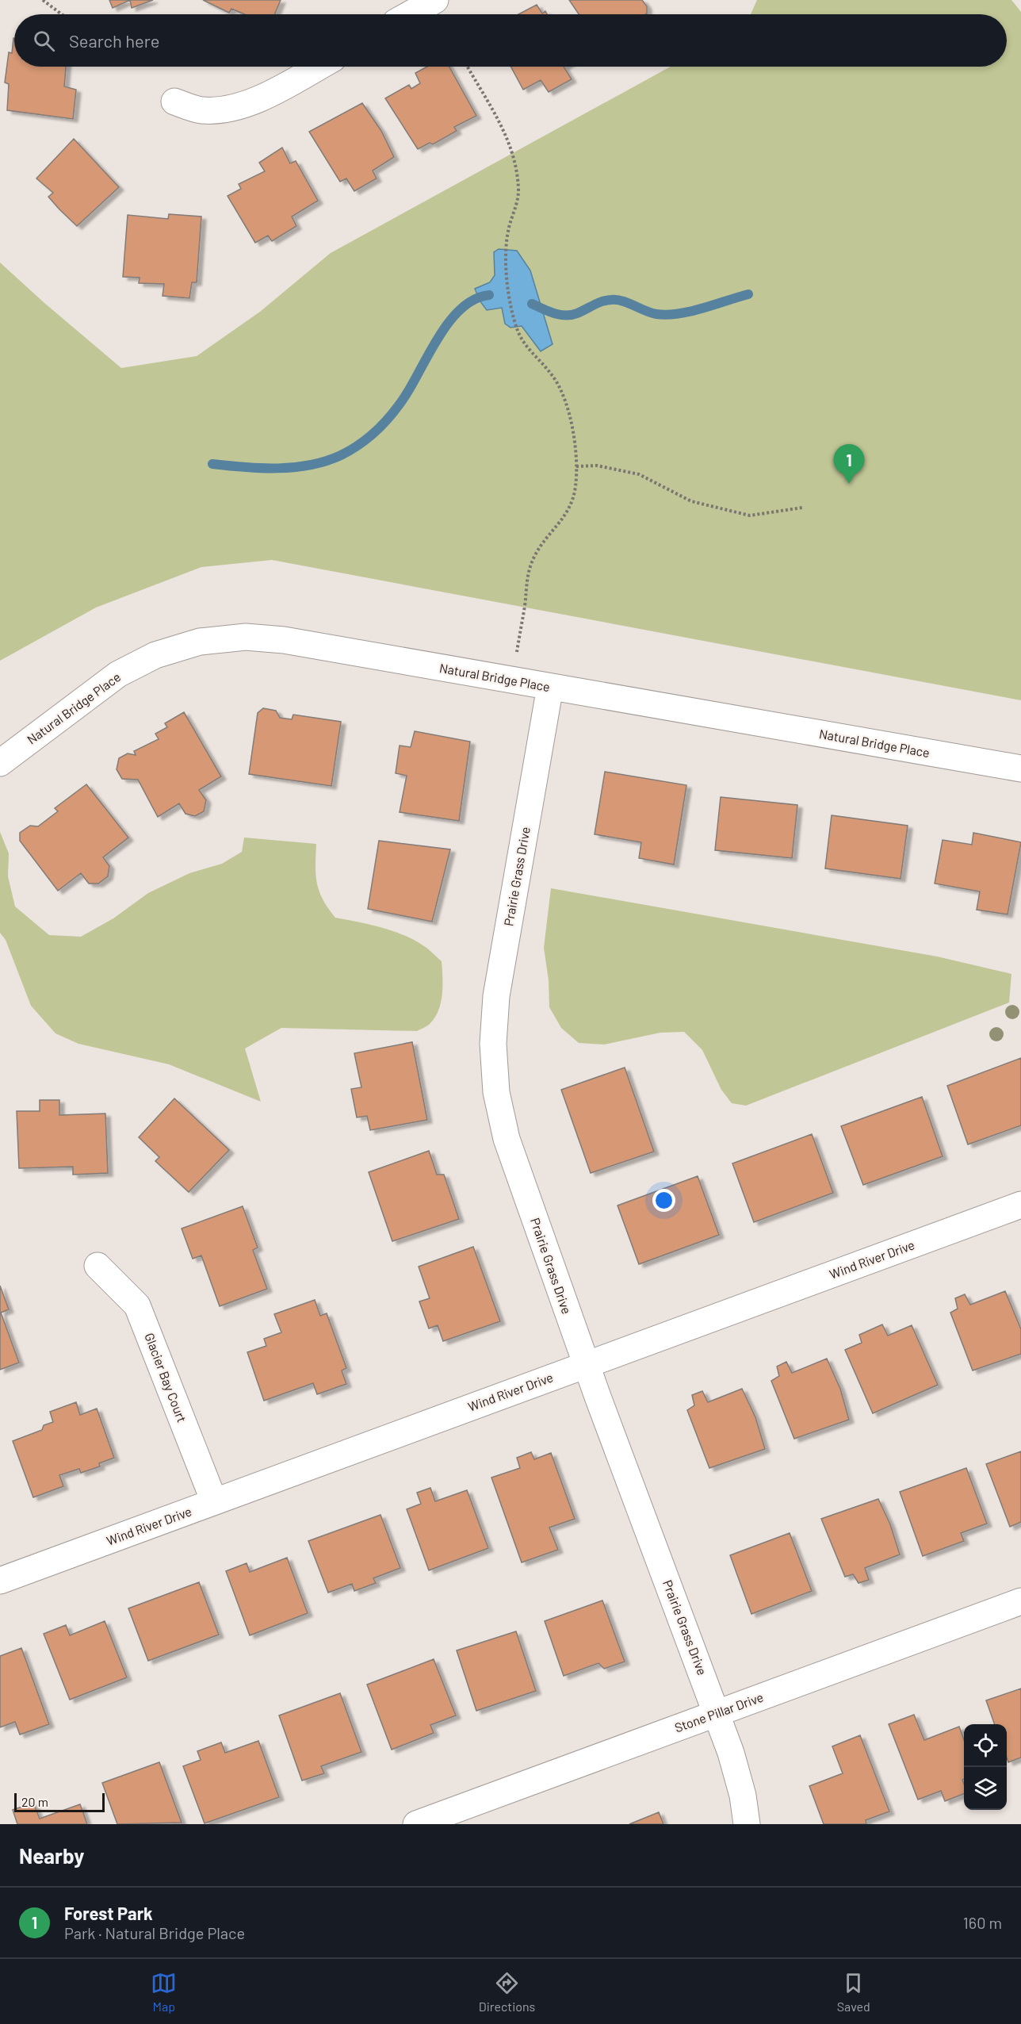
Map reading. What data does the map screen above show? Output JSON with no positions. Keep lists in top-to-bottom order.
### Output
{
  "streets": {
    "street": [
      "Natural Bridge Place",
      "Prairie Grass Drive",
      "Wind River Drive",
      "Glacier Bay Court",
      "Stone Pillar Drive"
    ]
  },
  "crossings": [
    ["Natural Bridge Place", "Prairie Grass Drive"],
    ["Prairie Grass Drive", "Wind River Drive"],
    ["Prairie Grass Drive", "Stone Pillar Drive"],
    ["Wind River Drive", "Glacier Bay Court"]
  ],
  "scale_bar": "20 m",
  "page": {
    "search": "Search here",
    "pins": "1",
    "scale": "20 m",
    "heading": "Nearby",
    "list": [
      {
        "mark": "1",
        "name": "Forest Park",
        "note": "Park · Natural Bridge Place",
        "value": "160 m"
      }
    ],
    "nav": ["Map", "Directions", "Saved"]
  }
}
